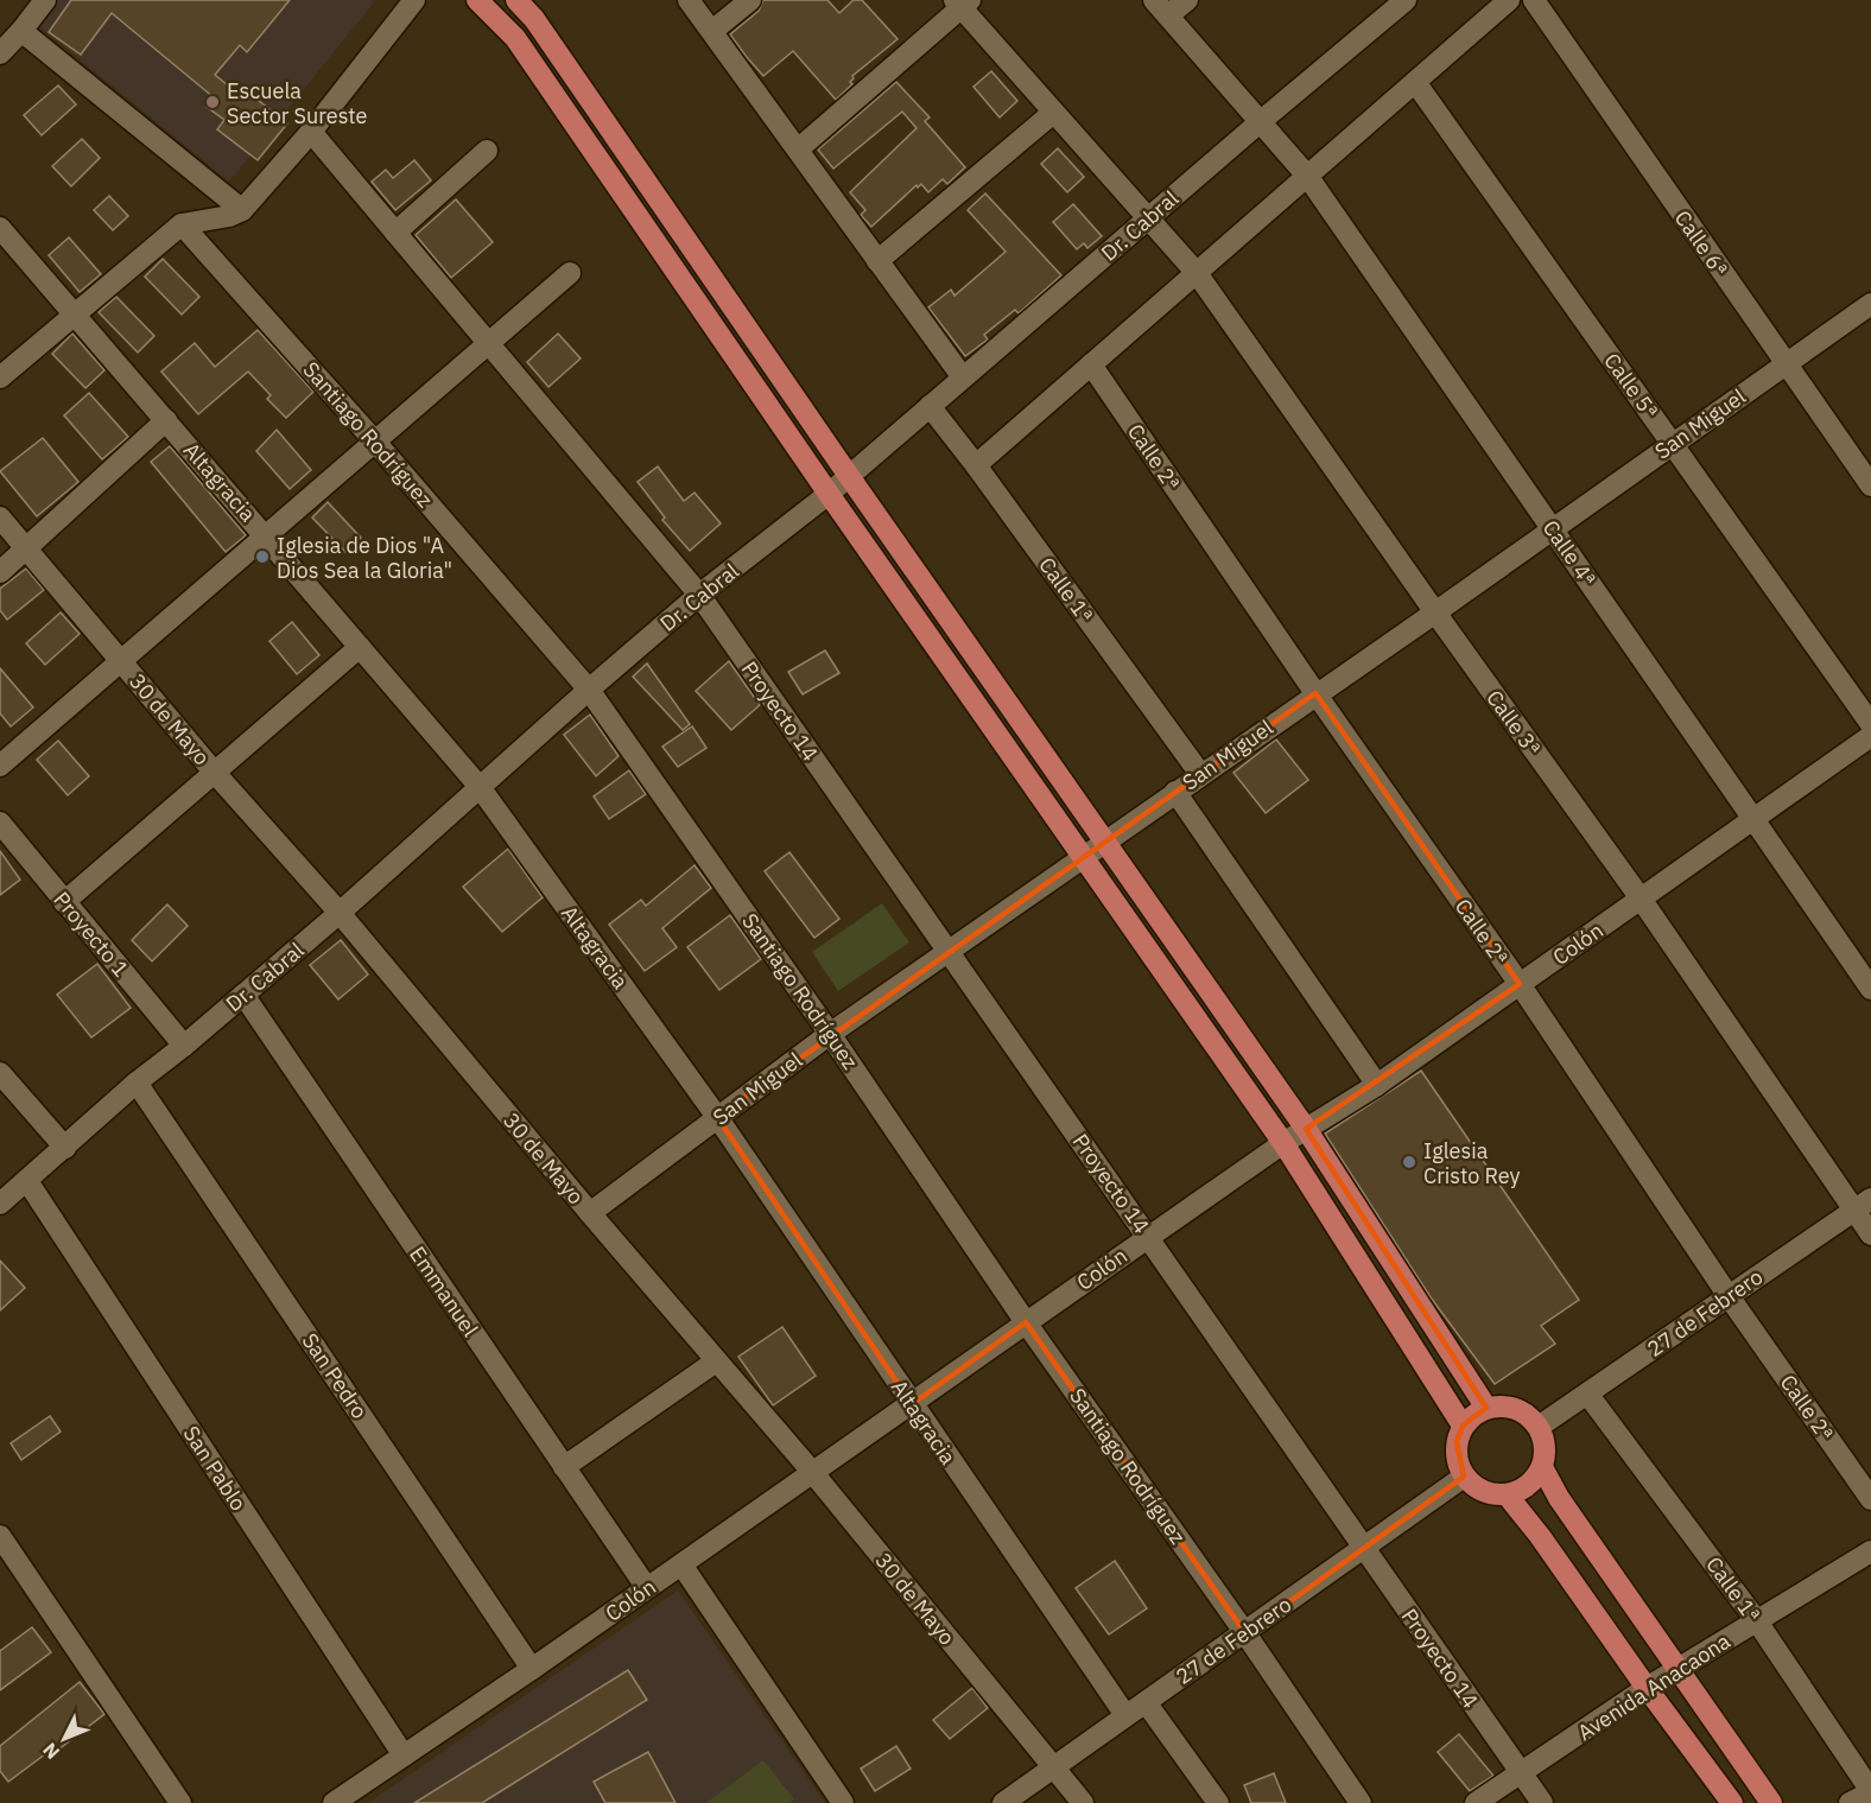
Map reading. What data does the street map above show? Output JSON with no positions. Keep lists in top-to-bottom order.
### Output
{
  "streets": {
    "street": [
      "Dr. Cabral",
      "Calle 6ª",
      "Calle 5ª",
      "San Miguel",
      "Santiago Rodríguez",
      "Calle 2ª",
      "Altagracia",
      "Calle 4ª",
      "Calle 1ª",
      "Proyecto 14",
      "30 de Mayo",
      "Calle 3ª",
      "Proyecto 1",
      "Colón",
      "Emmanuel",
      "27 de Febrero",
      "San Pedro",
      "San Pablo",
      "Avenida Anacaona"
    ]
  },
  "crossings": [
    ["Dr. Cabral", "Santiago Rodríguez"],
    ["Dr. Cabral", "Altagracia"],
    ["Dr. Cabral", "Calle 4ª"],
    ["Dr. Cabral", "Calle 1ª"],
    ["Dr. Cabral", "Proyecto 14"],
    ["Dr. Cabral", "30 de Mayo"],
    ["Dr. Cabral", "Calle 3ª"],
    ["Dr. Cabral", "Proyecto 1"],
    ["Dr. Cabral", "Emmanuel"],
    ["Dr. Cabral", "San Pedro"],
    ["Dr. Cabral", "San Pablo"],
    ["Calle 6ª", "San Miguel"],
    ["Calle 5ª", "San Miguel"],
    ["San Miguel", "Santiago Rodríguez"],
    ["San Miguel", "Calle 2ª"],
    ["San Miguel", "Altagracia"],
    ["San Miguel", "Calle 4ª"],
    ["San Miguel", "Calle 1ª"],
    ["San Miguel", "Proyecto 14"],
    ["San Miguel", "30 de Mayo"],
    ["San Miguel", "Calle 3ª"],
    ["Santiago Rodríguez", "Colón"],
    ["Santiago Rodríguez", "27 de Febrero"],
    ["Calle 2ª", "Colón"],
    ["Calle 2ª", "27 de Febrero"],
    ["Altagracia", "Colón"],
    ["Altagracia", "27 de Febrero"],
    ["Calle 4ª", "Colón"],
    ["Calle 1ª", "27 de Febrero"],
    ["Calle 1ª", "Avenida Anacaona"],
    ["Proyecto 14", "Colón"],
    ["Proyecto 14", "27 de Febrero"],
    ["Proyecto 14", "Avenida Anacaona"],
    ["30 de Mayo", "Colón"],
    ["30 de Mayo", "27 de Febrero"],
    ["Calle 3ª", "Colón"],
    ["Calle 3ª", "27 de Febrero"],
    ["Colón", "Emmanuel"],
    ["Colón", "San Pedro"],
    ["Colón", "San Pablo"]
  ],
  "places": ["Escuela Sector Sureste", "Iglesia de Dios \"A Dios Sea la Gloria\"", "Iglesia Cristo Rey"],
  "north": "bottom left"
}
